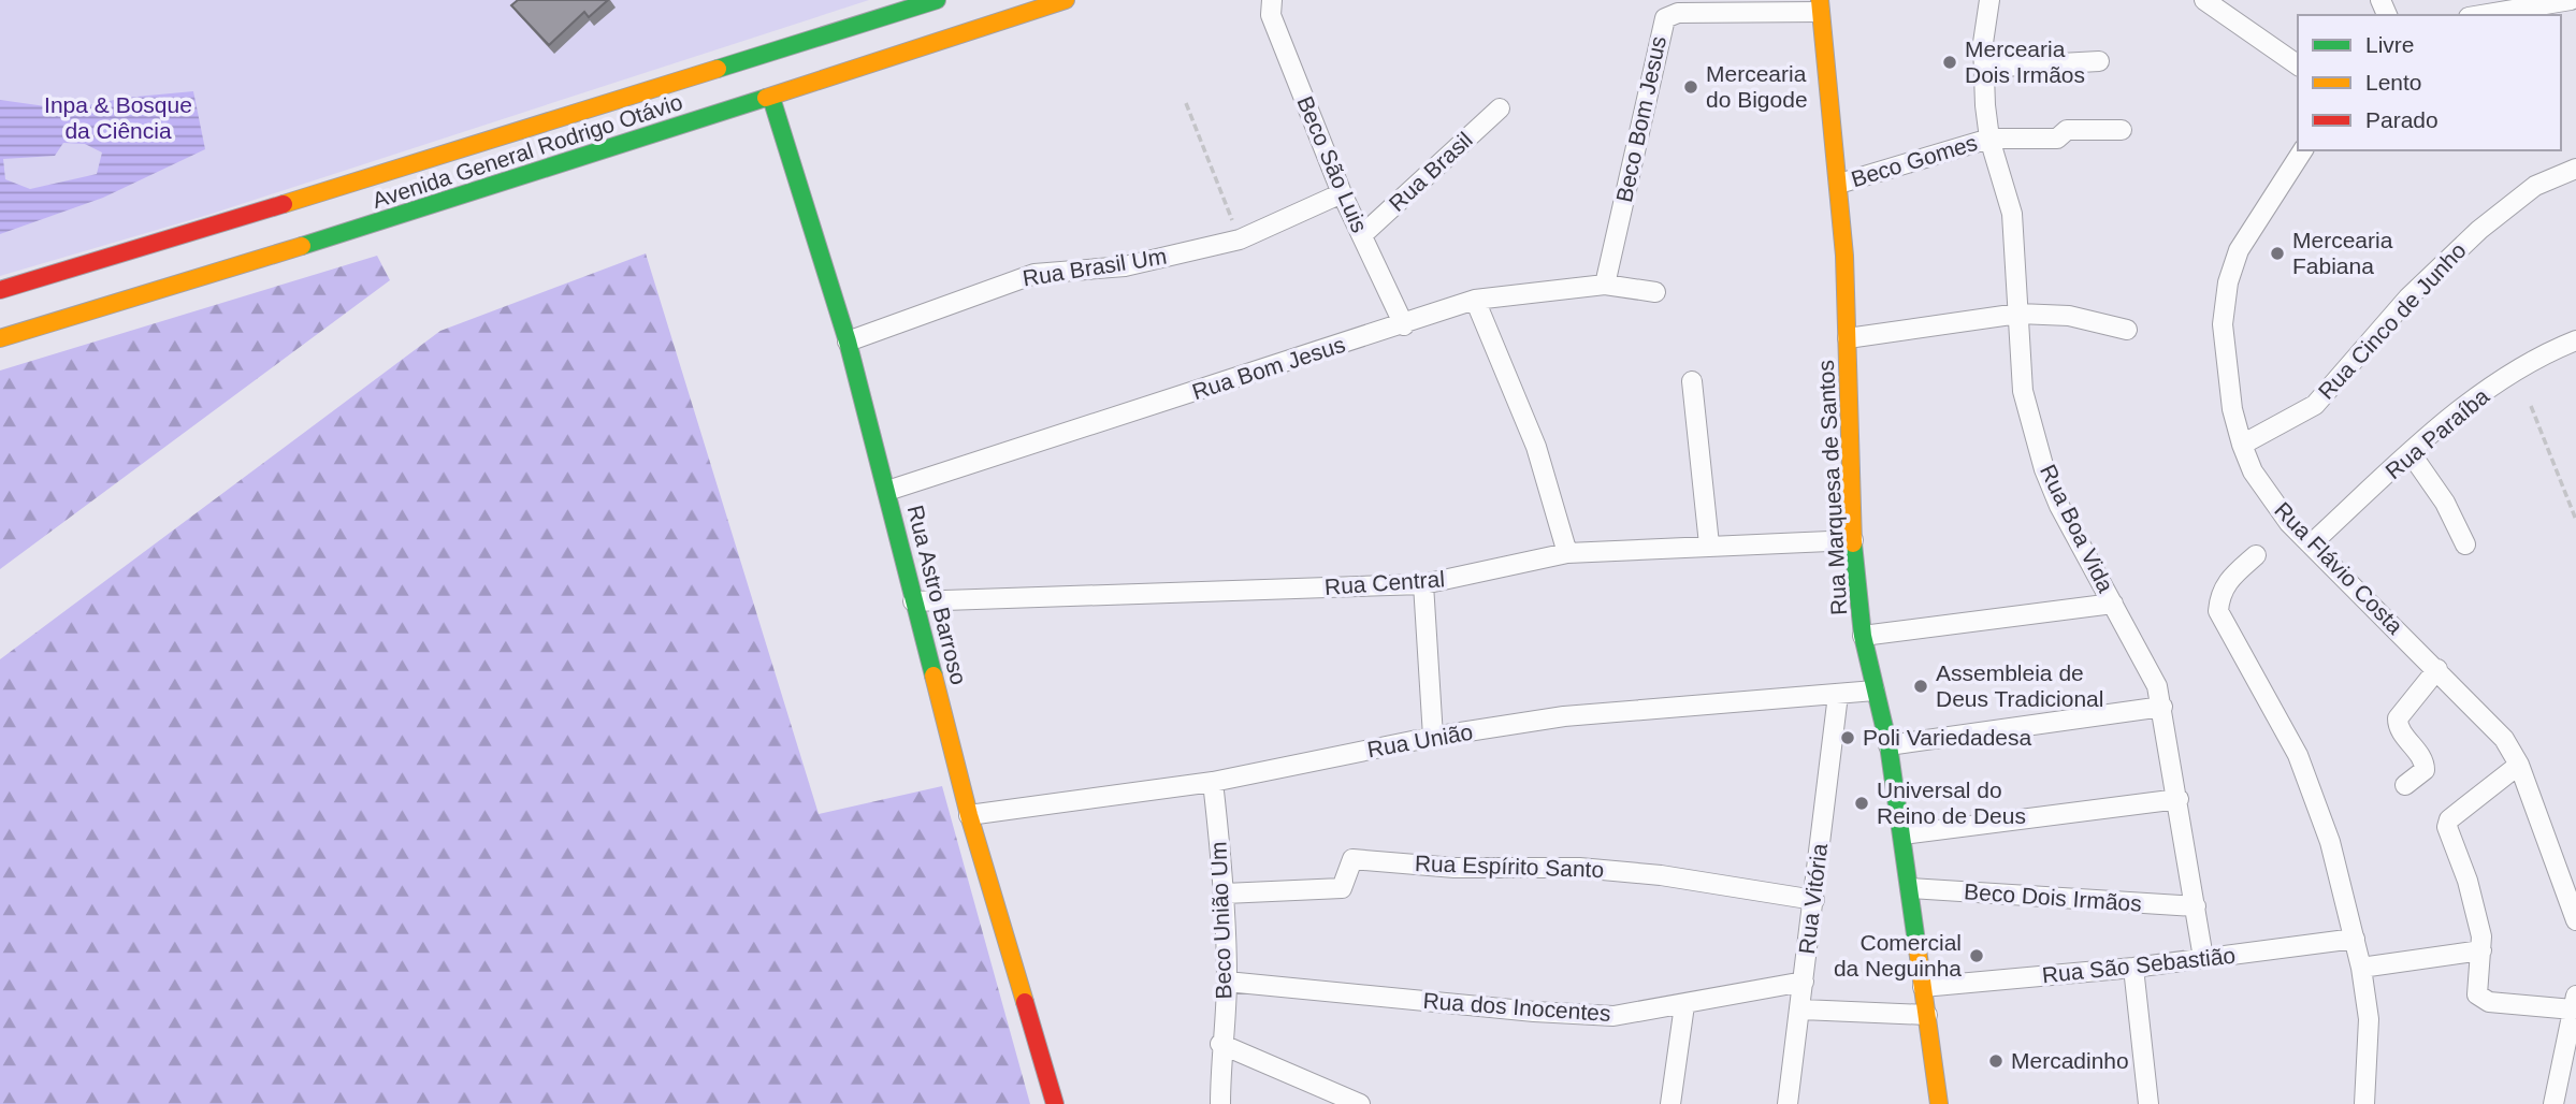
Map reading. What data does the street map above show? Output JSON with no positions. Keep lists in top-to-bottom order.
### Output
{
  "streets": {
    "street": [
      "Beco Bom Jesus",
      "Avenida General Rodrigo Otávio",
      "Beco Gomes",
      "Beco São Luis",
      "Rua Brasil",
      "Rua Brasil Um",
      "Rua Cinco de Junho",
      "Rua Bom Jesus",
      "Rua Paraíba",
      "Rua Marquesa de Santos",
      "Rua Boa Vida",
      "Rua Flávio Costa",
      "Rua Central",
      "Rua Astro Barroso",
      "Rua União",
      "Rua Espírito Santo",
      "Beco Dois Irmãos",
      "Rua Vitória",
      "Beco União Um",
      "Rua São Sebastião",
      "Rua dos Inocentes"
    ]
  },
  "crossings": [
    ["Beco Bom Jesus", "Rua Bom Jesus"],
    ["Beco Bom Jesus", "Rua Marquesa de Santos"],
    ["Avenida General Rodrigo Otávio", "Rua Astro Barroso"],
    ["Beco Gomes", "Rua Marquesa de Santos"],
    ["Beco Gomes", "Rua Boa Vida"],
    ["Beco São Luis", "Rua Brasil"],
    ["Beco São Luis", "Rua Brasil Um"],
    ["Beco São Luis", "Rua Bom Jesus"],
    ["Rua Brasil Um", "Rua Astro Barroso"],
    ["Rua Cinco de Junho", "Rua Flávio Costa"],
    ["Rua Bom Jesus", "Rua Astro Barroso"],
    ["Rua Paraíba", "Rua Flávio Costa"],
    ["Rua Marquesa de Santos", "Rua Central"],
    ["Rua Marquesa de Santos", "Rua União"],
    ["Rua Marquesa de Santos", "Beco Dois Irmãos"],
    ["Rua Marquesa de Santos", "Rua São Sebastião"],
    ["Rua Boa Vida", "Beco Dois Irmãos"],
    ["Rua Boa Vida", "Rua São Sebastião"],
    ["Rua Central", "Rua Astro Barroso"],
    ["Rua Astro Barroso", "Rua União"],
    ["Rua União", "Rua Vitória"],
    ["Rua União", "Beco União Um"],
    ["Rua Espírito Santo", "Rua Vitória"],
    ["Rua Espírito Santo", "Beco União Um"],
    ["Rua Vitória", "Rua dos Inocentes"],
    ["Beco União Um", "Rua dos Inocentes"]
  ],
  "parks": ["Inpa & Bosque da Ciência"],
  "places": [
    "Mercearia Dois Irmãos",
    "Mercearia do Bigode",
    "Mercearia Fabiana",
    "Assembleia de Deus Tradicional",
    "Poli Variedadesa",
    "Universal do Reino de Deus",
    "Comercial da Neguinha",
    "Mercadinho"
  ],
  "legend": ["Livre", "Lento", "Parado"]
}
